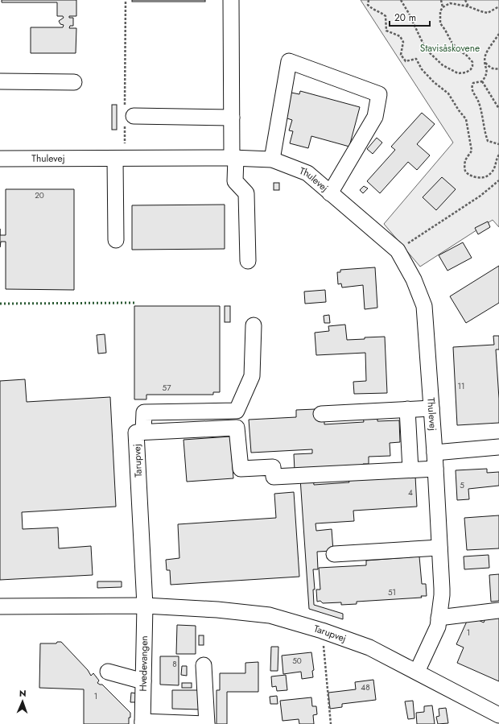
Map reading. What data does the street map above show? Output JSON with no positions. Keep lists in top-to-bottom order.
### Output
{
  "streets": {
    "street": ["Thulevej", "Tarupvej", "Hvedevangen"]
  },
  "crossings": [
    ["Thulevej", "Tarupvej"],
    ["Tarupvej", "Hvedevangen"]
  ],
  "parks": ["Stavisåskovene"],
  "house_numbers": [
    "20",
    "11",
    "57",
    "5",
    "4",
    "51",
    "1",
    "50",
    "8",
    "48",
    "1"
  ],
  "scale_bar": "20 m",
  "north": "top"
}
